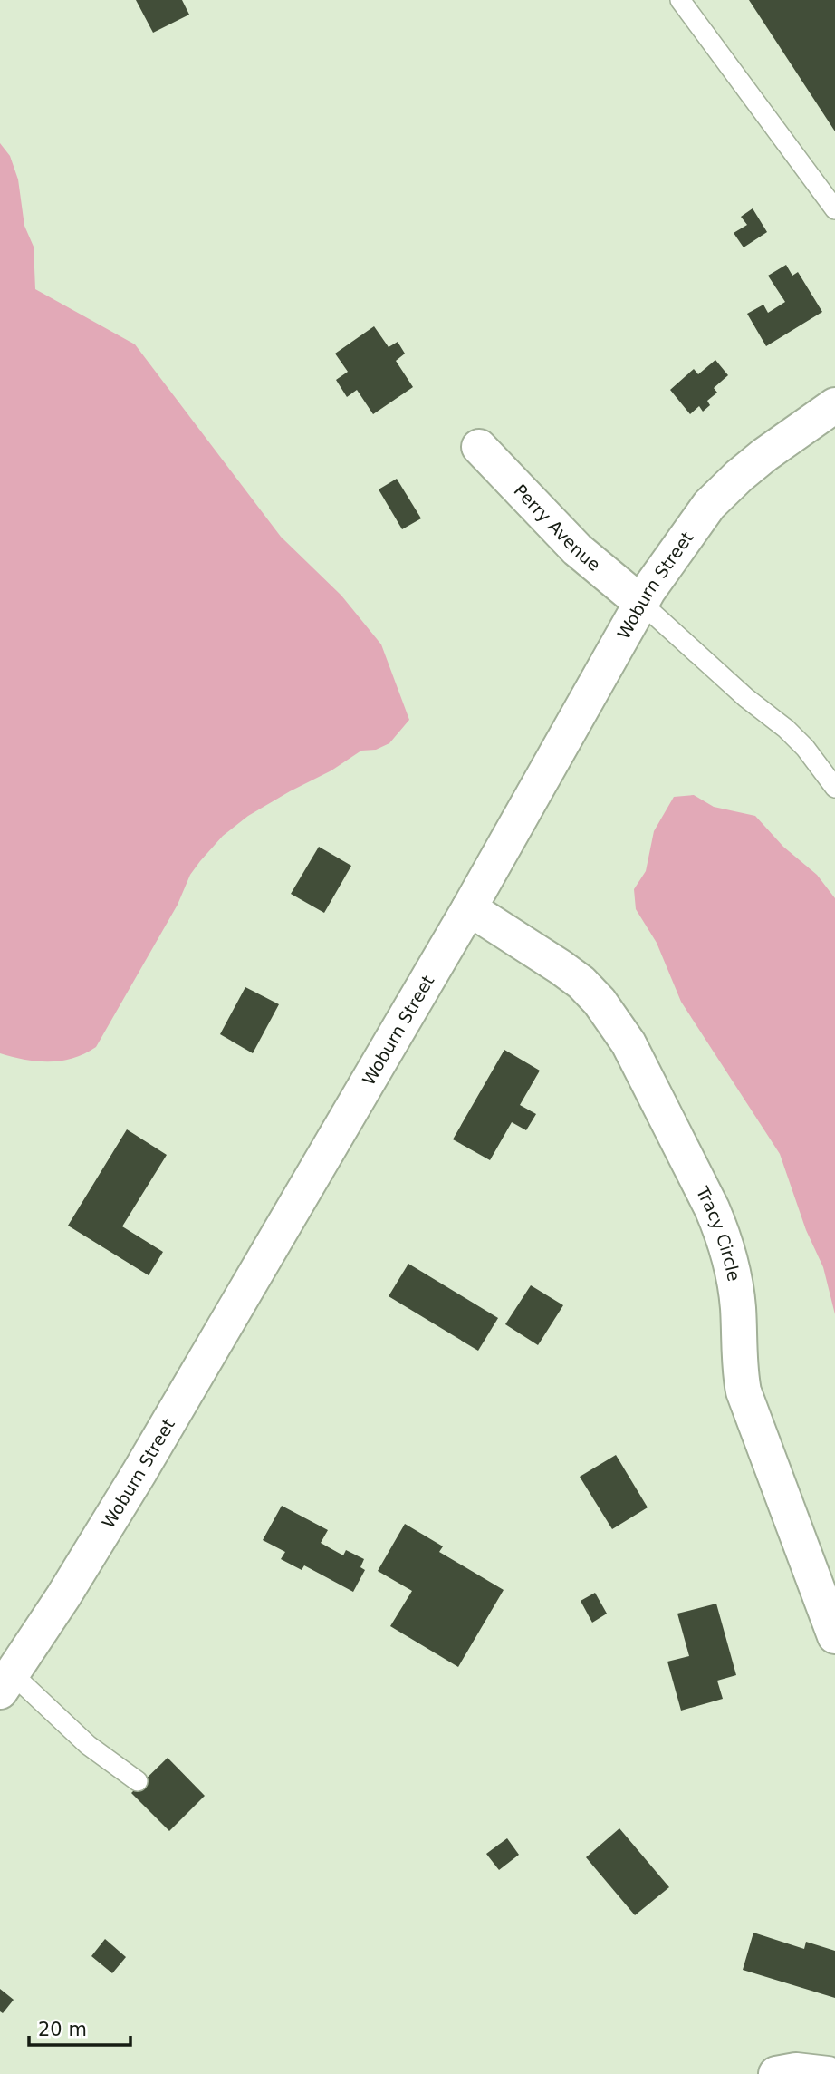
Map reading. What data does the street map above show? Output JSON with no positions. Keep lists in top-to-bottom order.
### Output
{
  "streets": {
    "street": ["Perry Avenue", "Woburn Street", "Tracy Circle"]
  },
  "crossings": [
    ["Perry Avenue", "Woburn Street"],
    ["Woburn Street", "Tracy Circle"]
  ],
  "scale_bar": "20 m"
}
